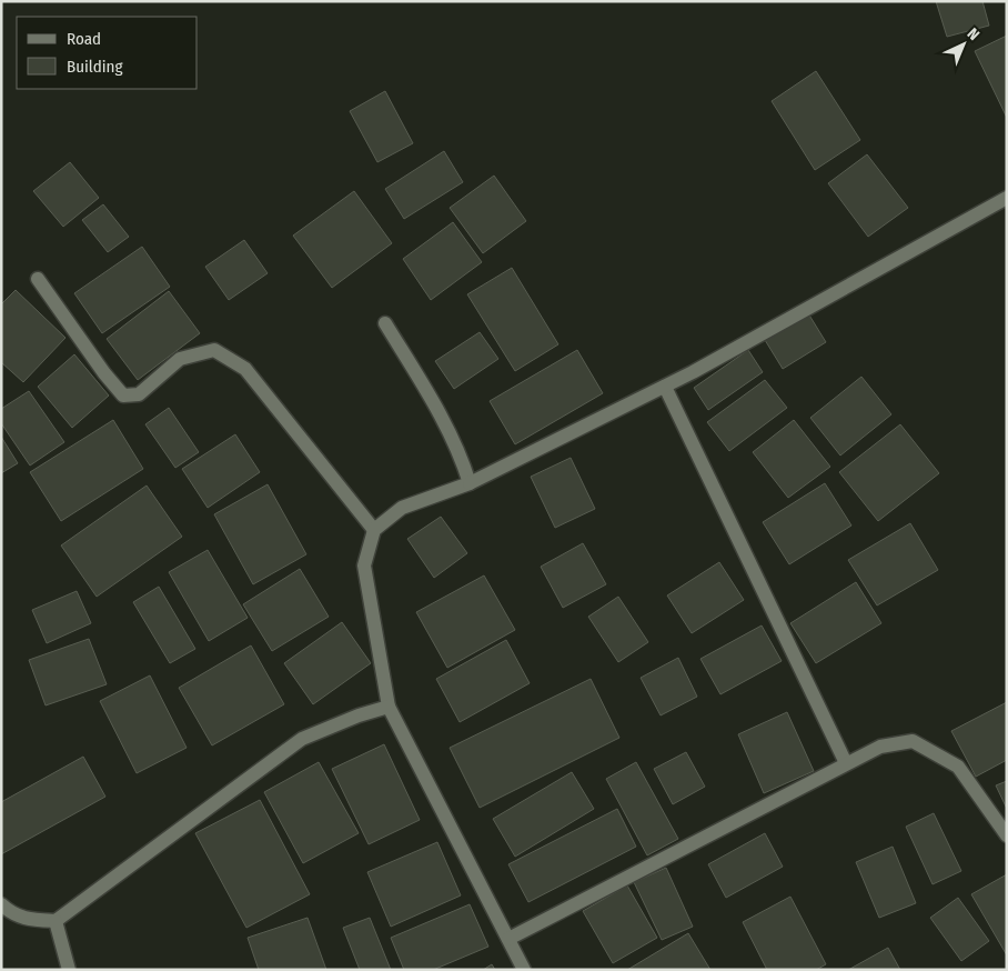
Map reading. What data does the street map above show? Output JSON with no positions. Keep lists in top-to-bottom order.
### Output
{
  "legend": ["Road", "Building"],
  "north": "top right"
}
